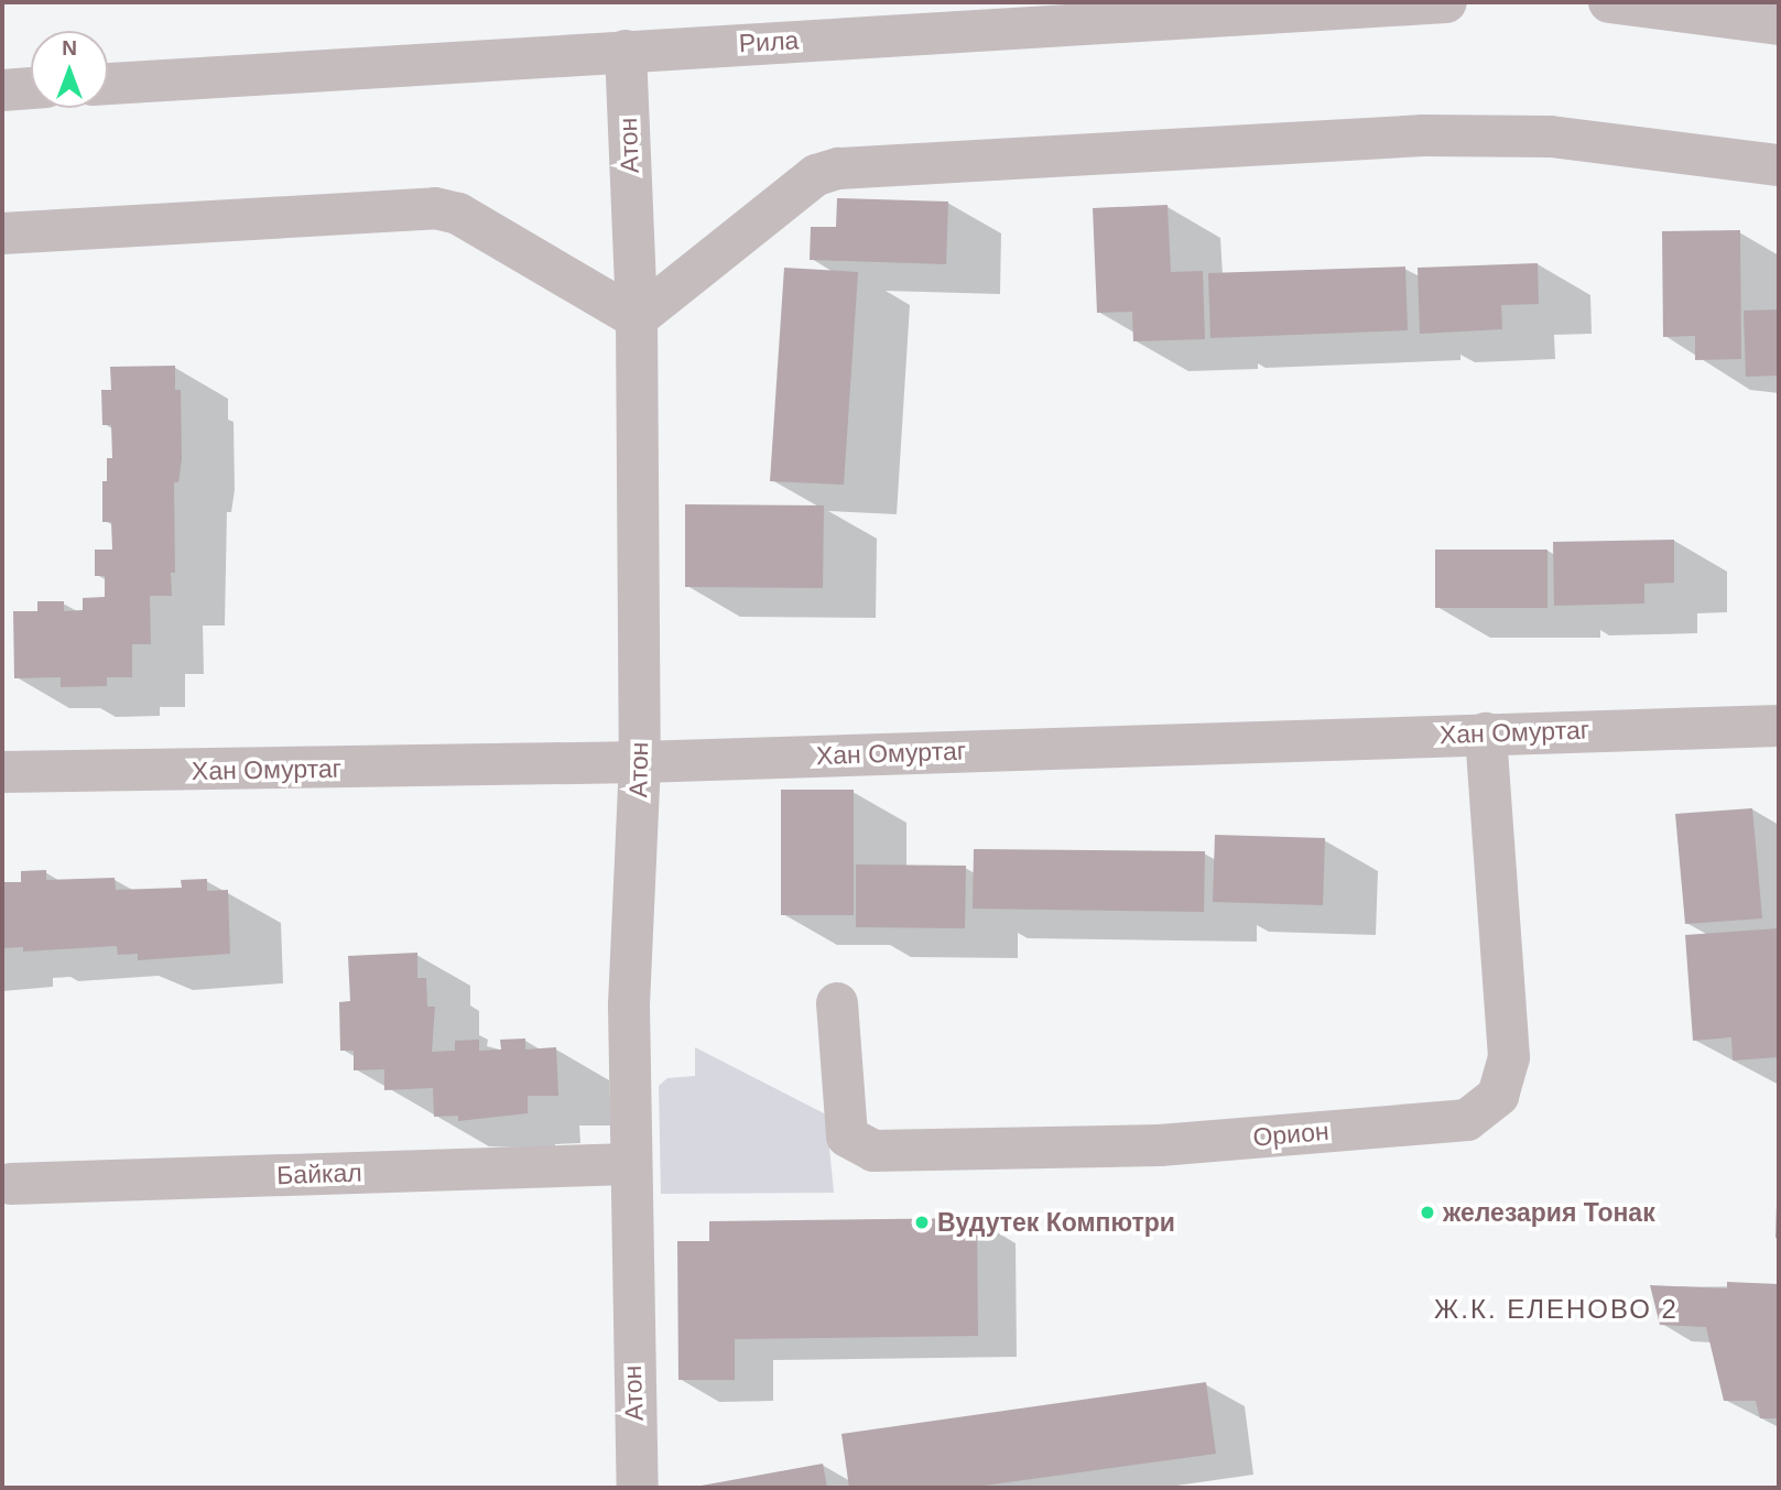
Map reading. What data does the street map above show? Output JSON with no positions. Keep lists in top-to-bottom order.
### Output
{
  "streets": {
    "street": [
      "Рила",
      "Атон",
      "Хан Омуртаг",
      "Орион",
      "Байкал"
    ]
  },
  "crossings": [
    ["Рила", "Атон"],
    ["Атон", "Хан Омуртаг"],
    ["Атон", "Байкал"],
    ["Хан Омуртаг", "Орион"]
  ],
  "districts": ["Ж.К. ЕЛЕНОВО 2"],
  "places": ["железария Тонак", "Вудутек Компютри"],
  "north": "top"
}
